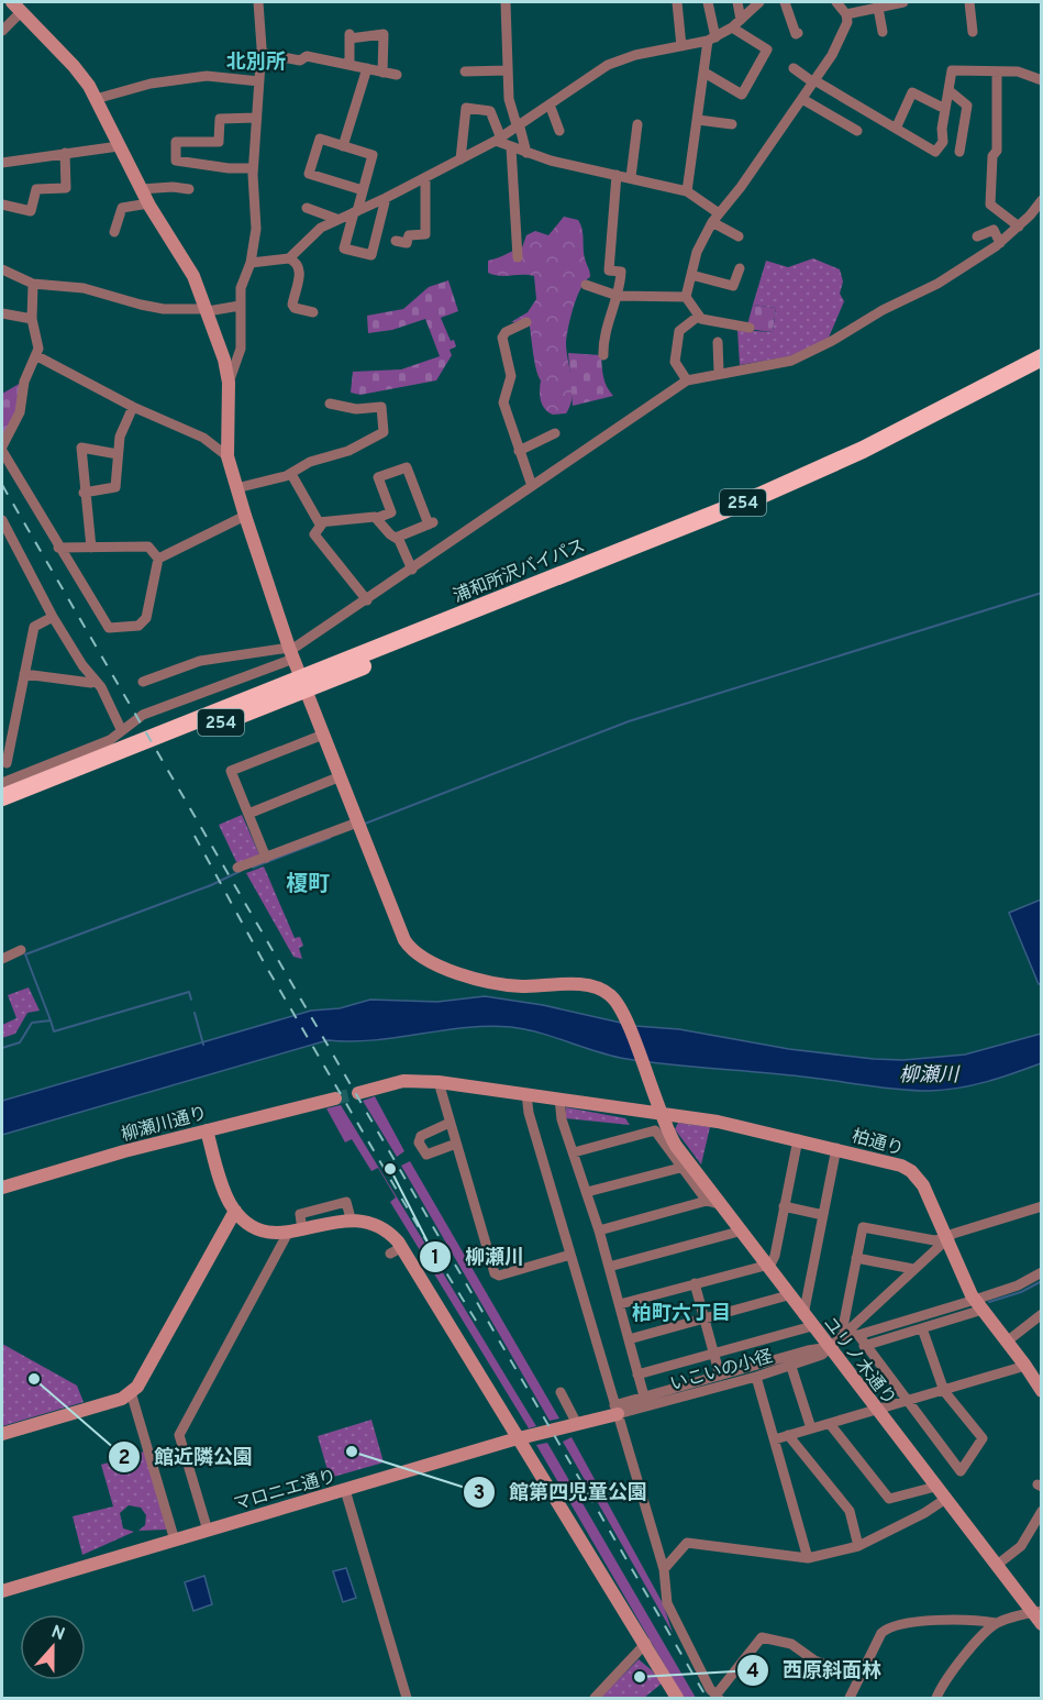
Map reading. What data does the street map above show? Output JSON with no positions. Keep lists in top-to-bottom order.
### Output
{
  "streets": {
    "highway": ["254", "浦和所沢バイパス"],
    "street": [
      "柳瀬川通り",
      "柏通り",
      "ユリノ木通り",
      "いこいの小径",
      "マロニエ通り"
    ]
  },
  "crossings": [
    ["柏通り", "ユリノ木通り"],
    ["ユリノ木通り", "いこいの小径"],
    ["いこいの小径", "マロニエ通り"]
  ],
  "districts": ["北別所", "榎町", "柏町六丁目"],
  "water": ["柳瀬川"],
  "places": [
    "柳瀬川",
    "館近隣公園",
    "館第四児童公園",
    "西原斜面林"
  ],
  "north": "top"
}
